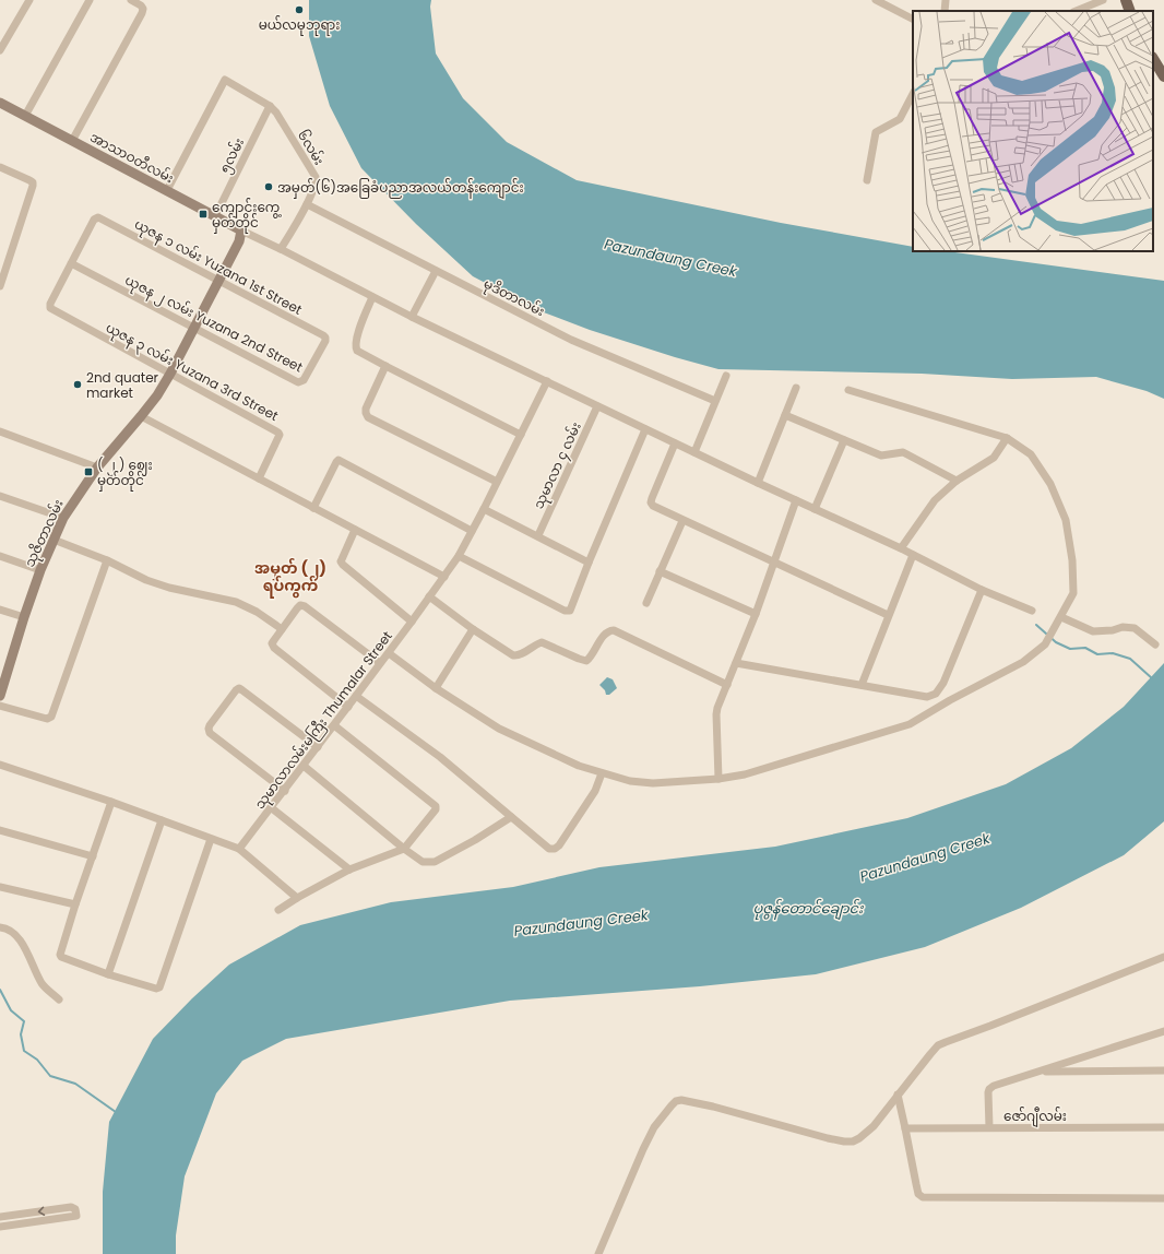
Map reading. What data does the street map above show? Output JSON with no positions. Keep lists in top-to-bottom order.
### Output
{
  "streets": {
    "main road": ["အာသာဝတီလမ်း", "သုဇိတာလမ်း"],
    "street": [
      "၆လမ်း",
      "၅လမ်း",
      "ယုဇန ၁ လမ်း Yuzana 1st Street",
      "မုဒိတာလမ်း",
      "ယုဇန ၂ လမ်း Yuzana 2nd Street",
      "ယုဇန ၃ လမ်း Yuzana 3rd Street",
      "သုမာလာ ၄ လမ်း",
      "သုမာလာလမ်းမကြီး Thumalar Street",
      "ဇော်ဂျီလမ်း"
    ]
  },
  "crossings": [
    ["၆လမ်း", "၅လမ်း"],
    ["၆လမ်း", "အာသာဝတီလမ်း"],
    ["၆လမ်း", "မုဒိတာလမ်း"],
    ["၅လမ်း", "အာသာဝတီလမ်း"],
    ["အာသာဝတီလမ်း", "သုဇိတာလမ်း"],
    ["ယုဇန ၁ လမ်း Yuzana 1st Street", "ယုဇန ၂ လမ်း Yuzana 2nd Street"],
    ["ယုဇန ၁ လမ်း Yuzana 1st Street", "ယုဇန ၃ လမ်း Yuzana 3rd Street"],
    ["ယုဇန ၁ လမ်း Yuzana 1st Street", "သုဇိတာလမ်း"],
    ["ယုဇန ၂ လမ်း Yuzana 2nd Street", "ယုဇန ၃ လမ်း Yuzana 3rd Street"],
    ["ယုဇန ၂ လမ်း Yuzana 2nd Street", "သုဇိတာလမ်း"],
    ["ယုဇန ၃ လမ်း Yuzana 3rd Street", "သုဇိတာလမ်း"]
  ],
  "districts": ["အမှတ် (၂) ရပ်ကွက်"],
  "water": ["Pazundaung Creek", "ပုဇွန်တောင်ချောင်း"],
  "places": {
    "other": ["မယ်လမုဘုရား", "အမှတ်(၆)အခြေခံပညာအလယ်တန်းကျောင်း", "2nd quater market"],
    "transit": ["ကျောင်းကွေ့ မှတ်တိုင်", "( ၂ ) ဈေး မှတ်တိုင်"]
  }
}
